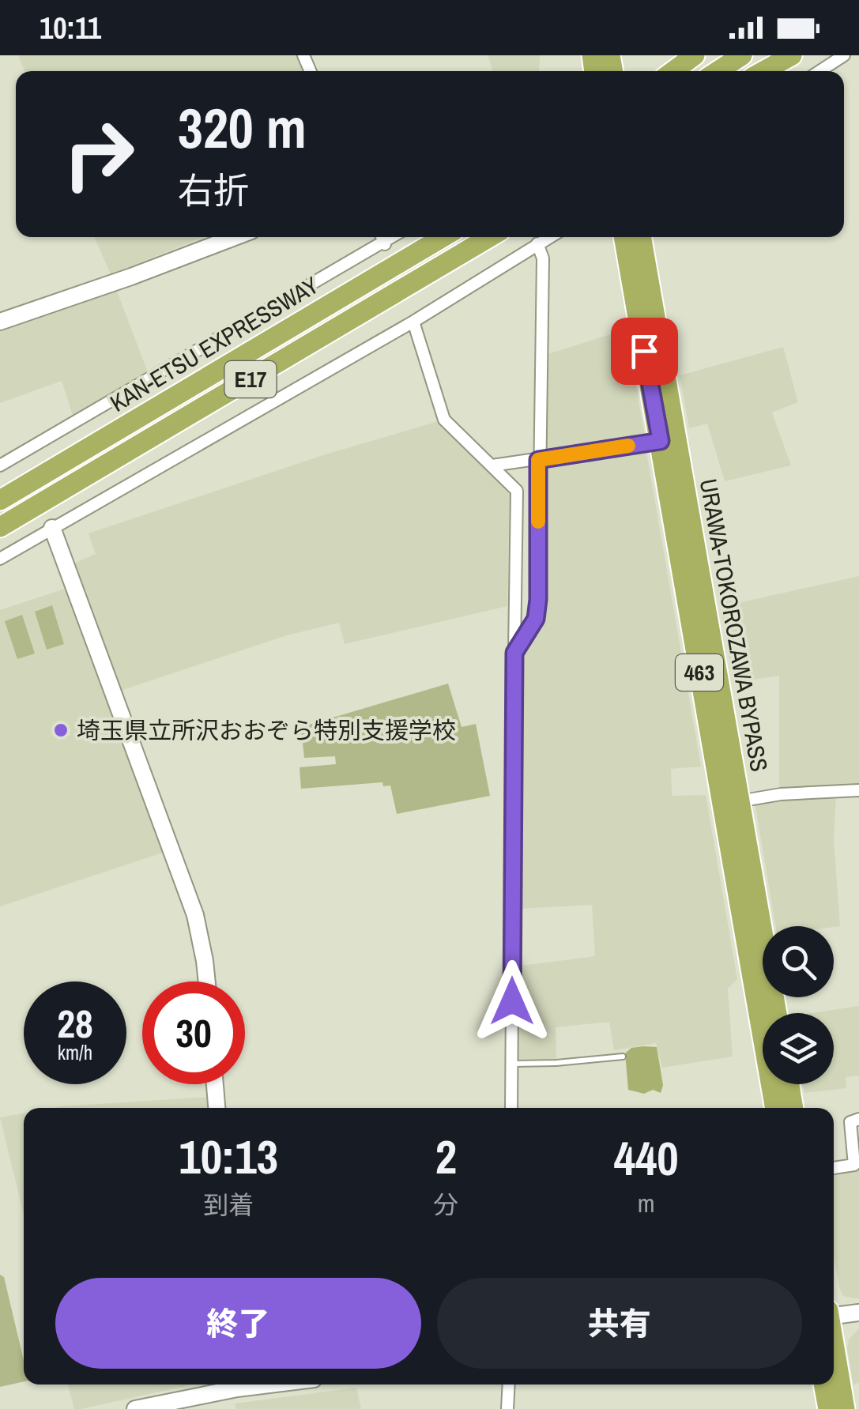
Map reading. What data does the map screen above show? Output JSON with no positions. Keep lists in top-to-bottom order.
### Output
{
  "streets": {
    "highway": [
      "KAN-ETSU EXPRESSWAY",
      "E17",
      "URAWA-TOKOROZAWA BYPASS",
      "463"
    ]
  },
  "places": ["埼玉県立所沢おおぞら特別支援学校"],
  "page": {
    "status": "10:11",
    "turn": ["320 m", "右折"],
    "speed": "28 km/h",
    "limit": "30",
    "eta": [
      "10:13",
      "到着",
      "2",
      "分",
      "440",
      "m"
    ],
    "buttons": ["終了", "共有"]
  }
}
